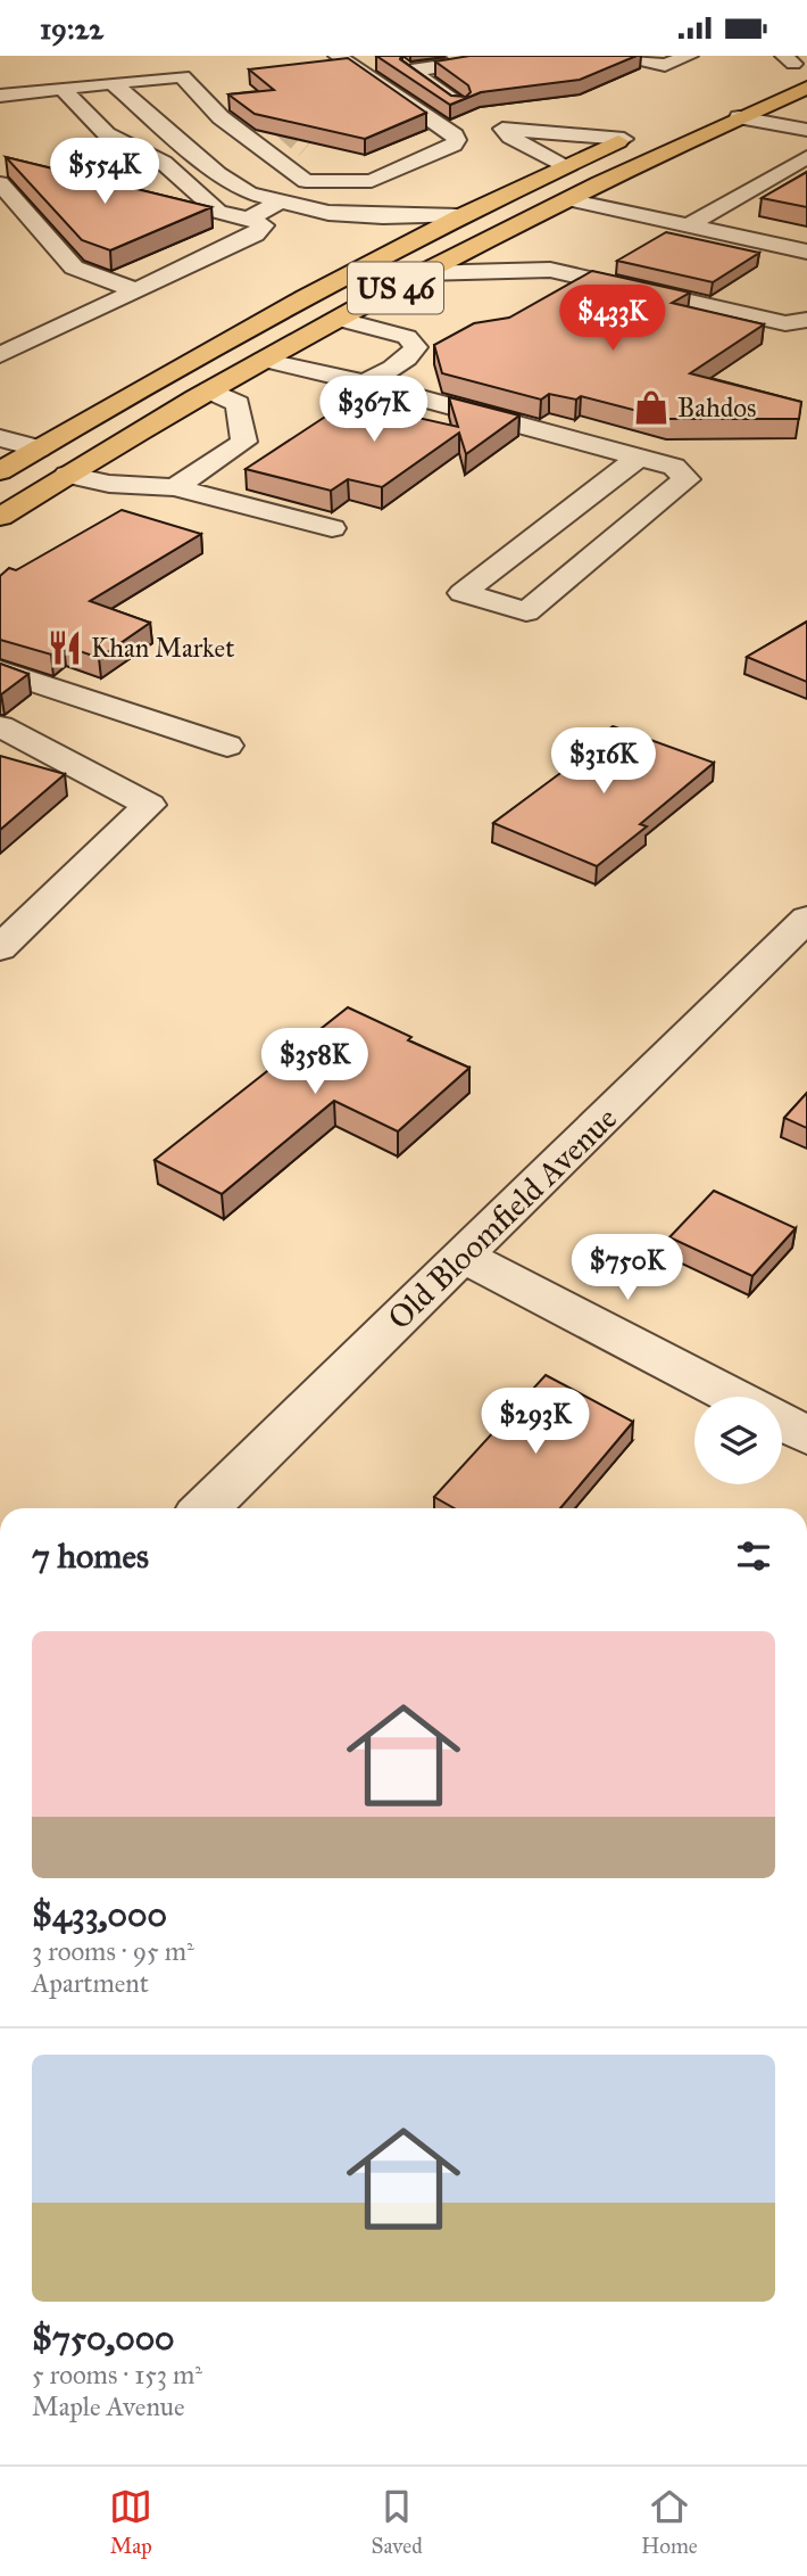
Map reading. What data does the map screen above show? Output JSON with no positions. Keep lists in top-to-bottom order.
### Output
{
  "streets": {
    "highway": ["US 46"],
    "street": ["Old Bloomfield Avenue"]
  },
  "places": {
    "shop": ["Bahdos"],
    "restaurant": ["Khan Market"]
  },
  "page": {
    "status": "19:22",
    "price": [
      "$554K",
      "$433K",
      "$367K",
      "$316K",
      "$358K",
      "$750K",
      "$293K"
    ],
    "heading": "7 homes",
    "list": [
      {
        "name": "$433,000",
        "note": "3 rooms · 95 m² · Apartment"
      },
      {
        "name": "$750,000",
        "note": "5 rooms · 153 m² · Maple Avenue"
      }
    ],
    "tabs": ["Map", "Saved", "Home"]
  }
}
